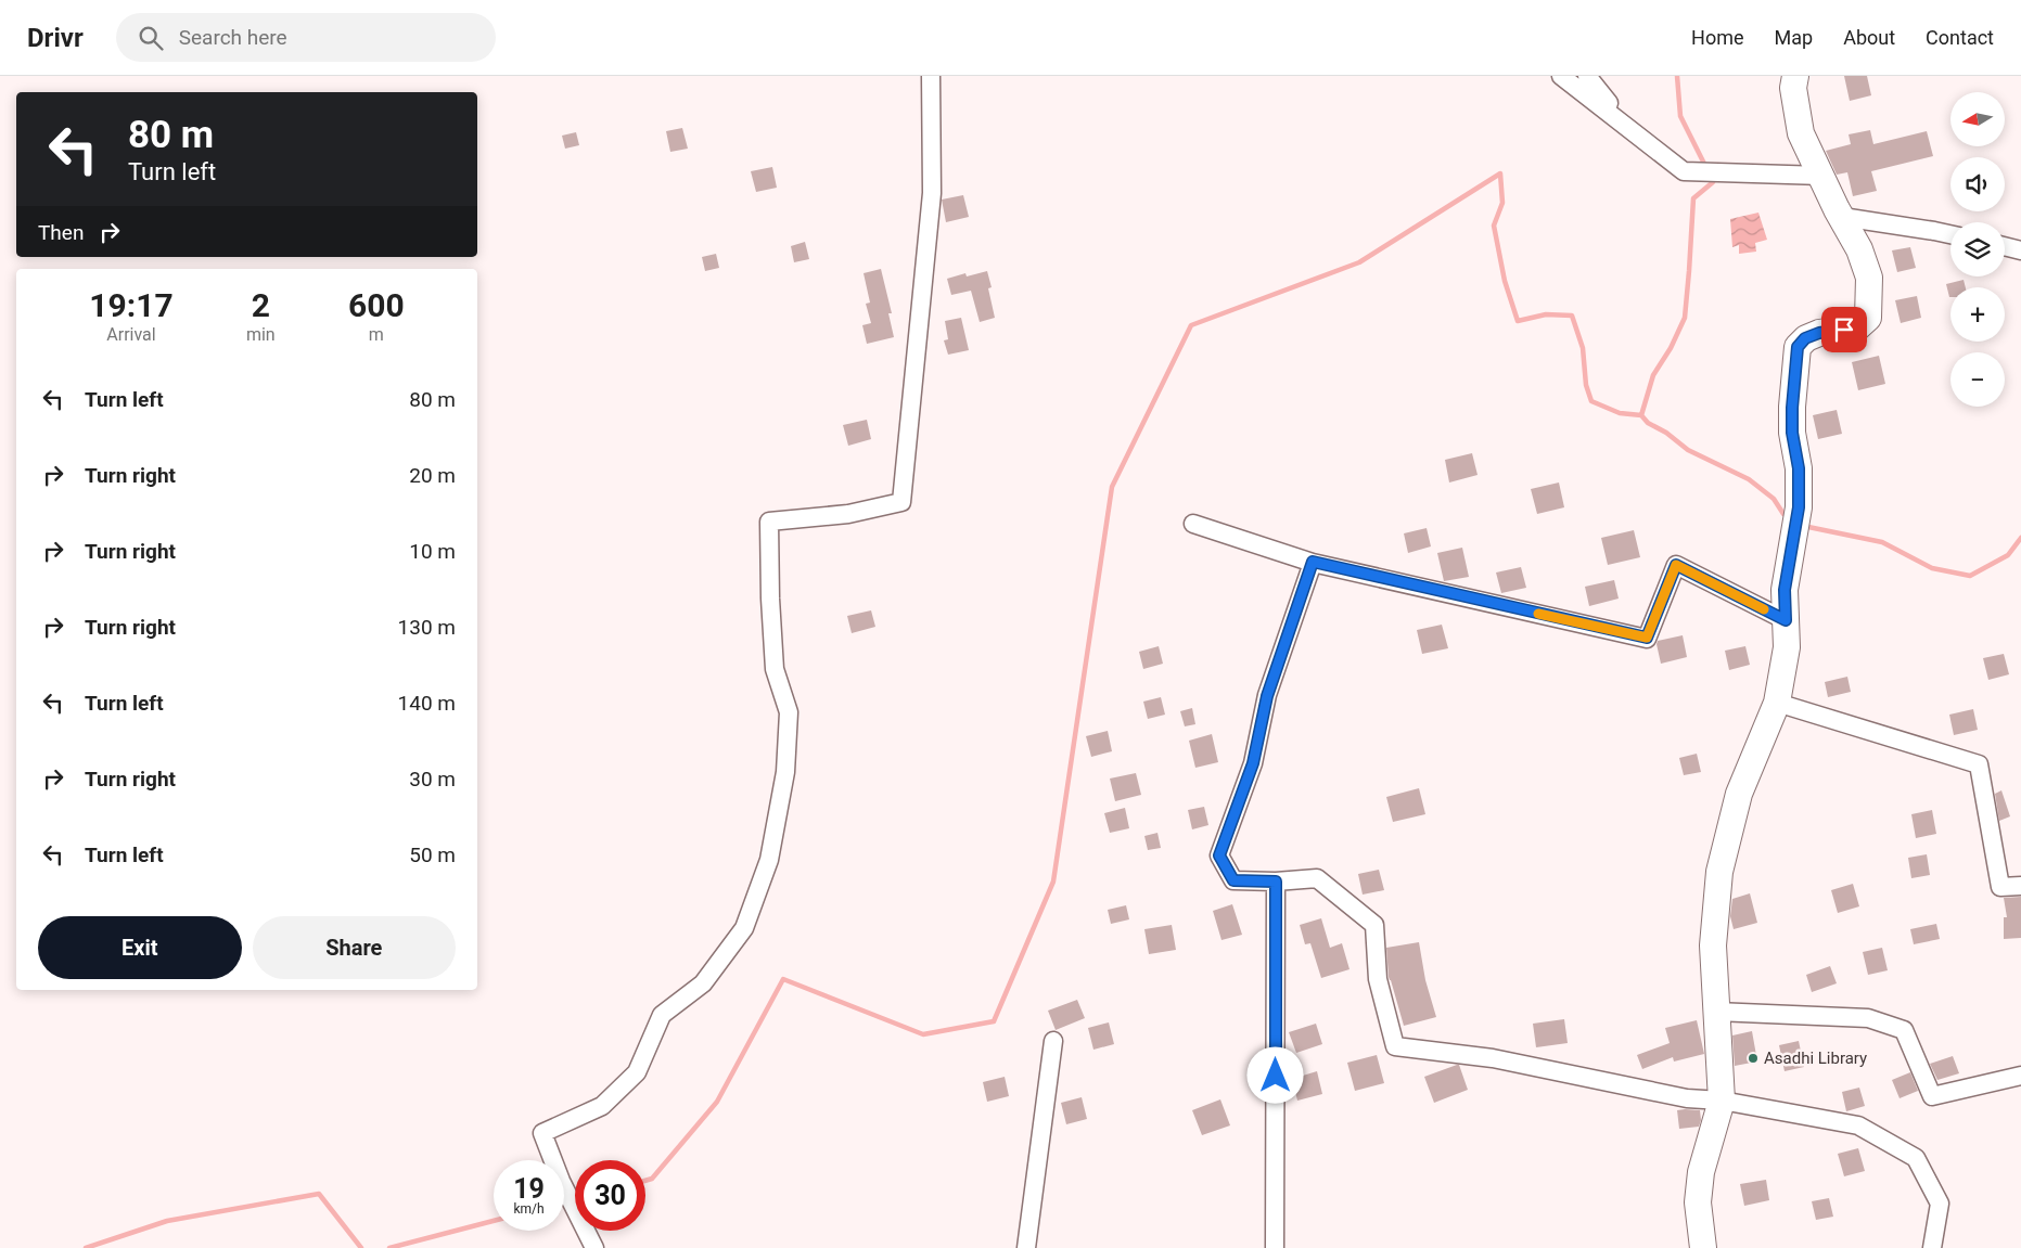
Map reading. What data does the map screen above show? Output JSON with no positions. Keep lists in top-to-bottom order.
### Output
{
  "places": ["Asadhi Library"],
  "north": "left",
  "page": {
    "header": "Drivr",
    "search": "Search here",
    "nav": [
      "Home",
      "Map",
      "About",
      "Contact"
    ],
    "map_buttons": ["+", "−"],
    "turn": ["80 m", "Turn left"],
    "then": "Then",
    "eta": [
      "19:17",
      "Arrival",
      "2",
      "min",
      "600",
      "m"
    ],
    "list": [
      {
        "name": "Turn left",
        "value": "80 m"
      },
      {
        "name": "Turn right",
        "value": "20 m"
      },
      {
        "name": "Turn right",
        "value": "10 m"
      },
      {
        "name": "Turn right",
        "value": "130 m"
      },
      {
        "name": "Turn left",
        "value": "140 m"
      },
      {
        "name": "Turn right",
        "value": "30 m"
      },
      {
        "name": "Turn left",
        "value": "50 m"
      }
    ],
    "buttons": ["Exit", "Share"],
    "speed": "19 km/h",
    "limit": "30"
  }
}
